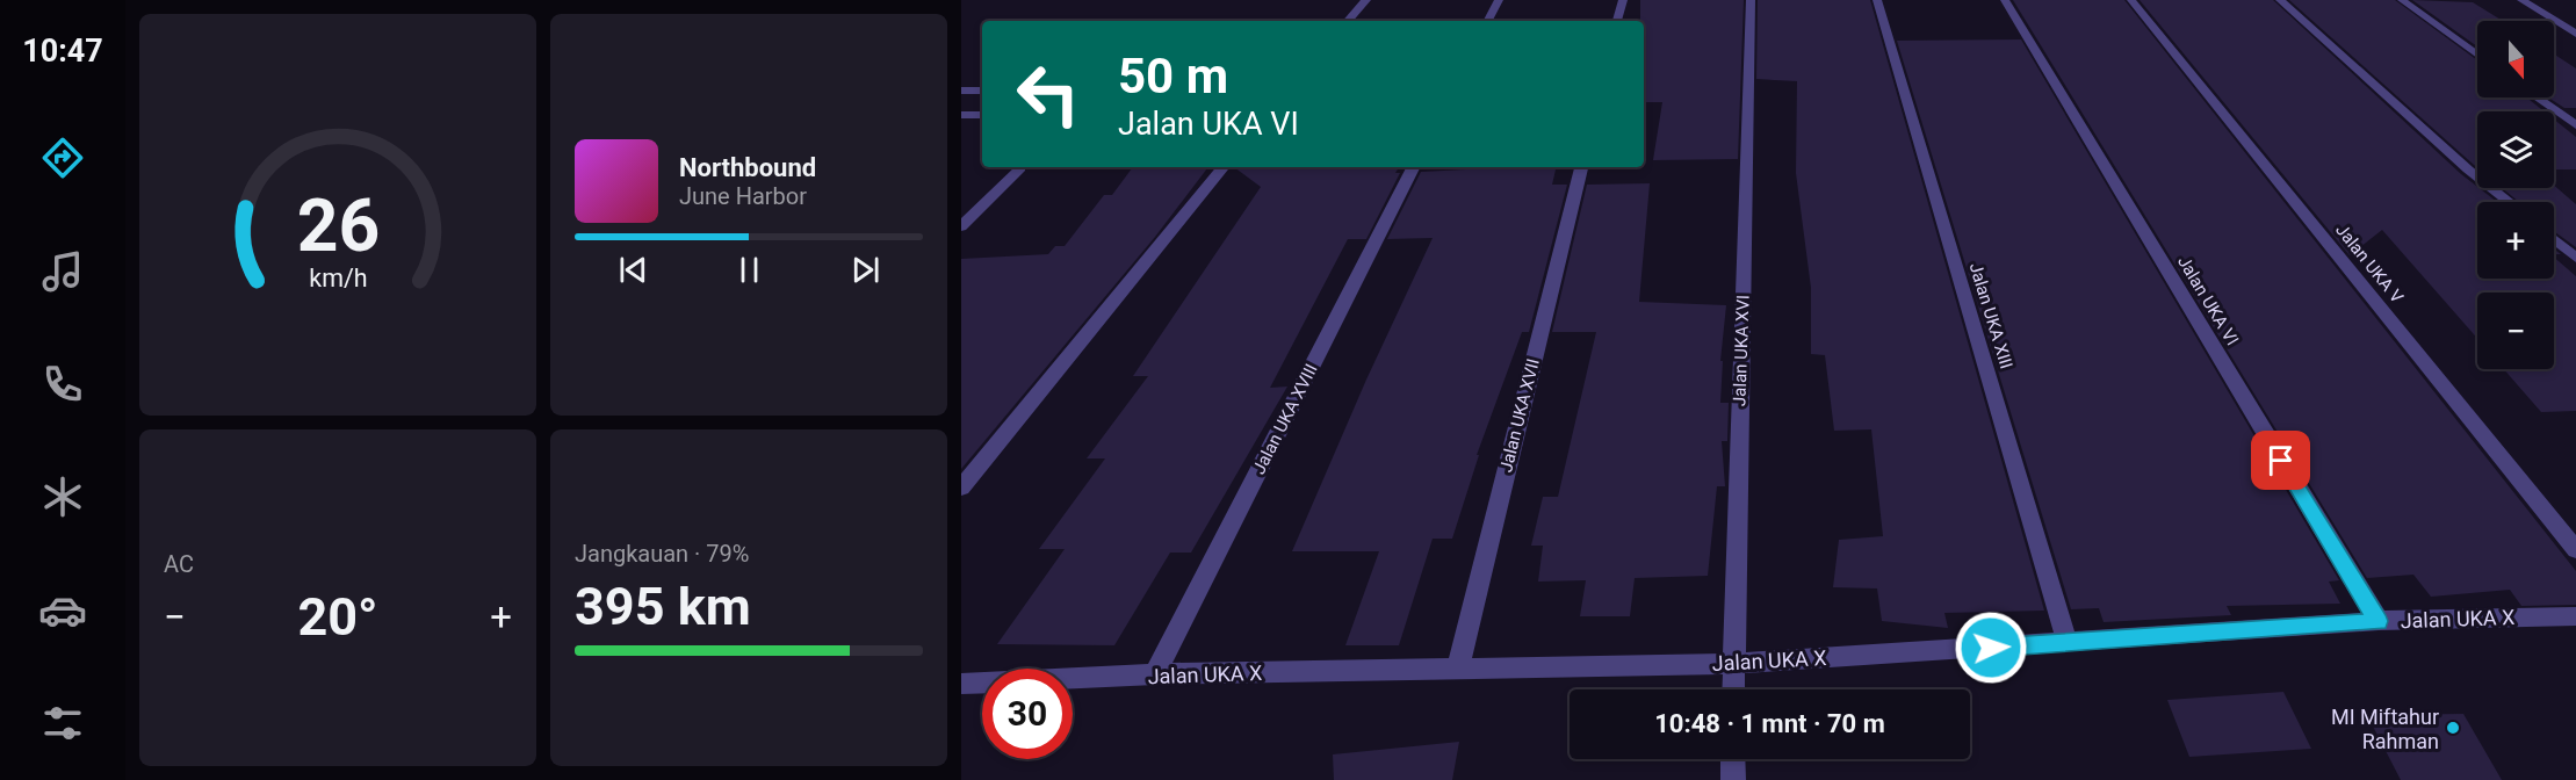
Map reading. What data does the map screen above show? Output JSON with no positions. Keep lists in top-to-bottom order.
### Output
{
  "streets": {
    "street": [
      "Jalan UKA V",
      "Jalan UKA VI",
      "Jalan UKA XIII",
      "Jalan UKA XVI",
      "Jalan UKA XVII",
      "Jalan UKA XVIII",
      "Jalan UKA X"
    ]
  },
  "crossings": [
    ["Jalan UKA VI", "Jalan UKA X"],
    ["Jalan UKA XIII", "Jalan UKA X"],
    ["Jalan UKA XVI", "Jalan UKA X"],
    ["Jalan UKA XVII", "Jalan UKA X"],
    ["Jalan UKA XVIII", "Jalan UKA X"]
  ],
  "places": ["MI Miftahur Rahman"],
  "north": "bottom",
  "page": {
    "tabs": "10:47",
    "map_buttons": ["+", "−"],
    "turn": ["50 m", "Jalan UKA VI"],
    "song": ["Northbound", "June Harbor"],
    "tile": [
      "AC",
      ["Jangkauan · 79%", "395 km"]
    ],
    "heat": ["−", "20°", "+"],
    "limit": "30",
    "trip": "10:48 · 1 mnt · 70 m",
    "gauge": ["26", "km/h"]
  }
}
